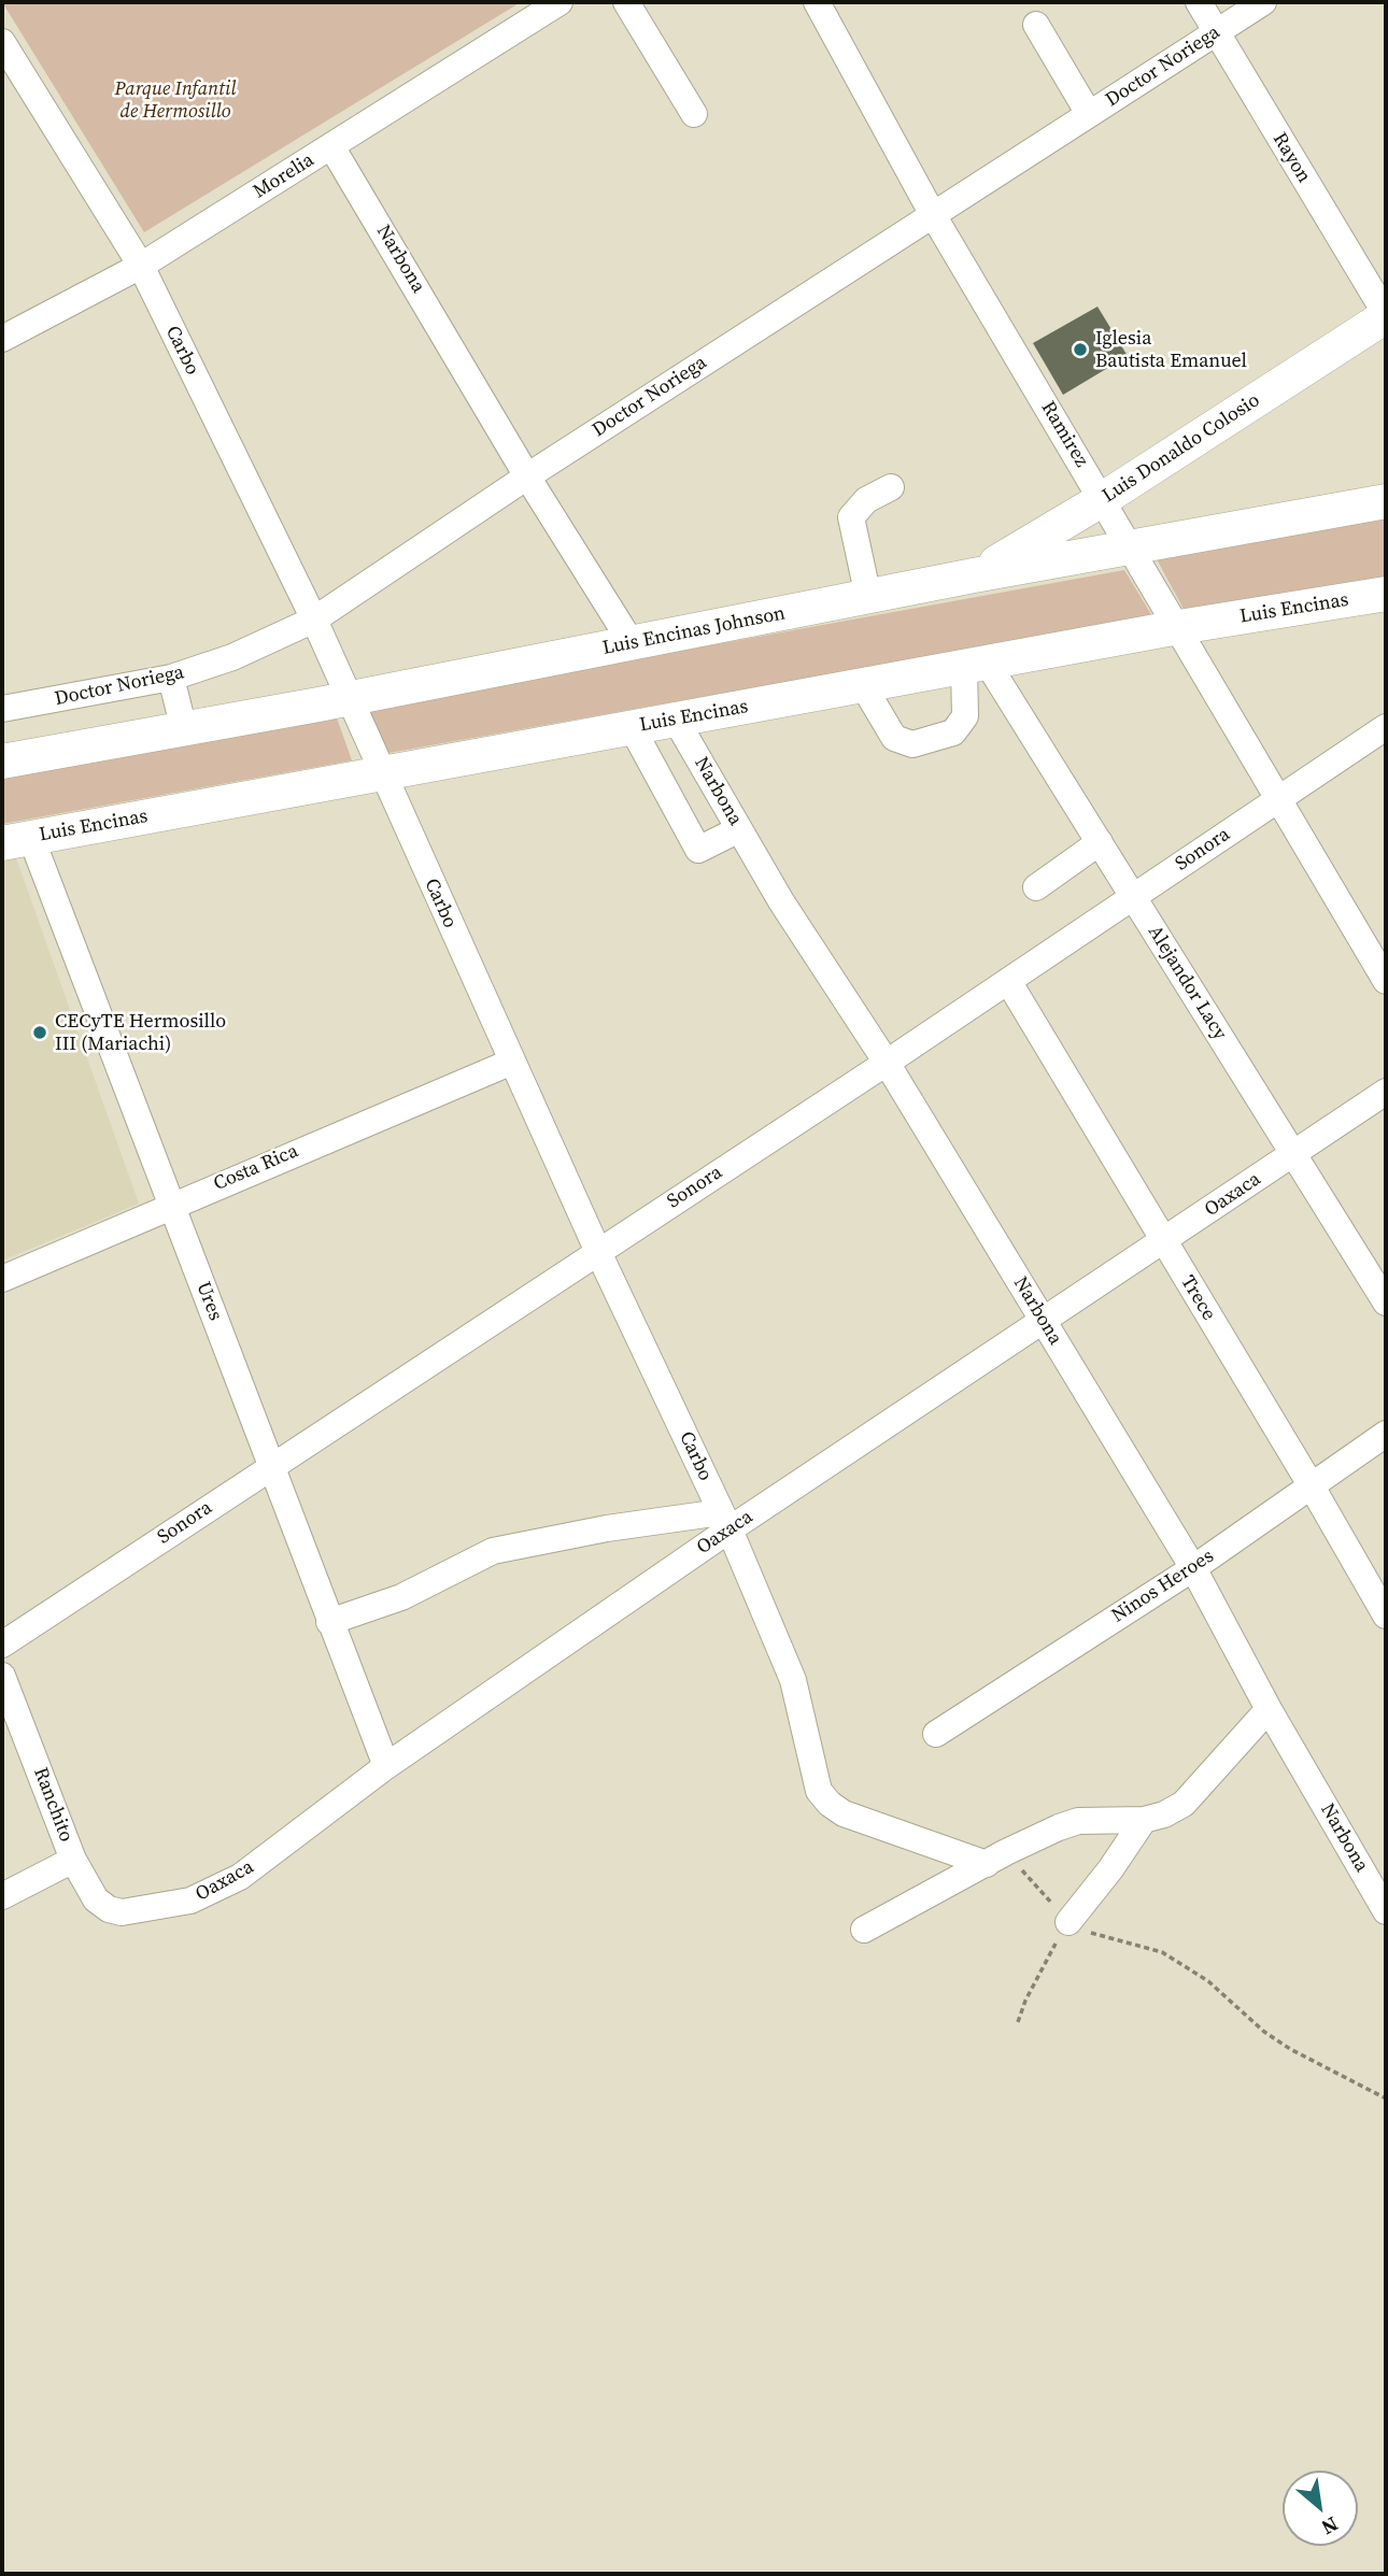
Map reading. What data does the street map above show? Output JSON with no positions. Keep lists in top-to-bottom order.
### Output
{
  "streets": {
    "main road": ["Luis Donaldo Colosio", "Luis Encinas", "Luis Encinas Johnson"],
    "street": [
      "Doctor Noriega",
      "Rayon",
      "Morelia",
      "Narbona",
      "Carbo",
      "Ramirez",
      "Sonora",
      "Alejandor Lacy",
      "Costa Rica",
      "Oaxaca",
      "Trece",
      "Ures",
      "Ninos Heroes",
      "Ranchito"
    ]
  },
  "crossings": [
    ["Doctor Noriega", "Rayon"],
    ["Doctor Noriega", "Narbona"],
    ["Doctor Noriega", "Carbo"],
    ["Doctor Noriega", "Ramirez"],
    ["Rayon", "Luis Donaldo Colosio"],
    ["Morelia", "Narbona"],
    ["Morelia", "Carbo"],
    ["Narbona", "Luis Encinas"],
    ["Narbona", "Luis Encinas Johnson"],
    ["Narbona", "Sonora"],
    ["Narbona", "Oaxaca"],
    ["Narbona", "Ninos Heroes"],
    ["Carbo", "Luis Encinas"],
    ["Carbo", "Luis Encinas Johnson"],
    ["Carbo", "Sonora"],
    ["Carbo", "Costa Rica"],
    ["Carbo", "Oaxaca"],
    ["Ramirez", "Luis Donaldo Colosio"],
    ["Ramirez", "Luis Encinas"],
    ["Ramirez", "Luis Encinas Johnson"],
    ["Ramirez", "Sonora"],
    ["Luis Donaldo Colosio", "Luis Encinas Johnson"],
    ["Luis Encinas", "Alejandor Lacy"],
    ["Luis Encinas", "Ures"],
    ["Sonora", "Alejandor Lacy"],
    ["Sonora", "Trece"],
    ["Sonora", "Ures"],
    ["Alejandor Lacy", "Oaxaca"],
    ["Costa Rica", "Ures"],
    ["Oaxaca", "Trece"],
    ["Oaxaca", "Ures"],
    ["Oaxaca", "Ranchito"],
    ["Trece", "Ninos Heroes"]
  ],
  "parks": ["Parque Infantil de Hermosillo"],
  "places": ["Iglesia Bautista Emanuel", "CECyTE Hermosillo III (Mariachi)"],
  "north": "bottom right"
}
